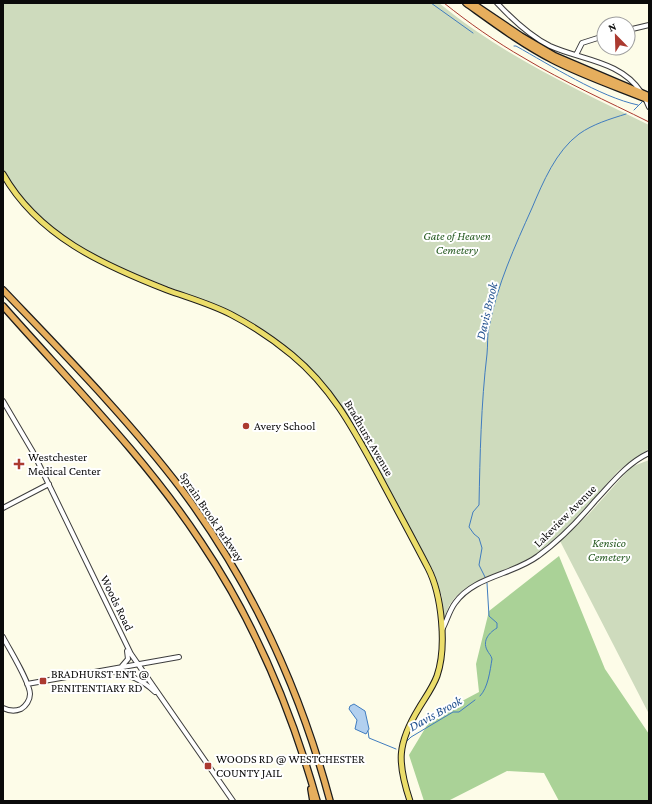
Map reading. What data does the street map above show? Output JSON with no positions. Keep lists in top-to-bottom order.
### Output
{
  "streets": {
    "highway": ["Sprain Brook Parkway"],
    "main road": ["Bradhurst Avenue"],
    "street": ["Lakeview Avenue", "Woods Road"]
  },
  "crossings": [
    ["Bradhurst Avenue", "Lakeview Avenue"]
  ],
  "water": ["Davis Brook"],
  "parks": ["Gate of Heaven Cemetery", "Kensico Cemetery"],
  "places": {
    "other": ["Avery School"],
    "health": ["Westchester Medical Center"],
    "transit": ["BRADHURST ENT @ PENITENTIARY RD", "WOODS RD @ WESTCHESTER COUNTY JAIL"]
  },
  "north": "top left"
}
